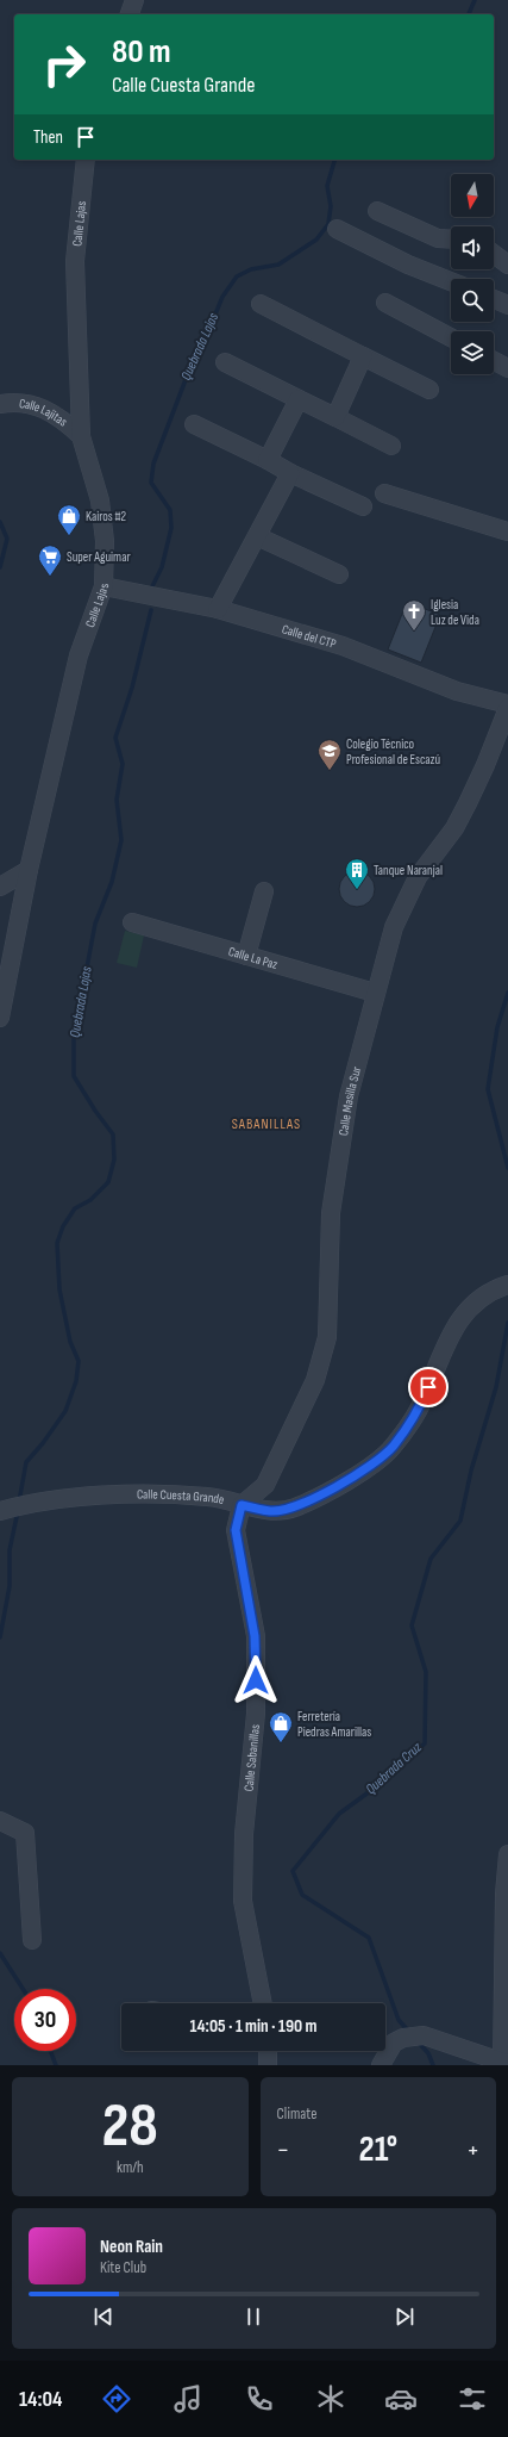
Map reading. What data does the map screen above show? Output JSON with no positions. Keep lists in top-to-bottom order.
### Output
{
  "streets": {
    "street": [
      "Calle Lajas",
      "Calle Lajitas",
      "Calle del CTP",
      "Calle La Paz",
      "Calle Masilla Sur",
      "Calle Cuesta Grande",
      "Calle Sabanillas"
    ]
  },
  "crossings": [
    ["Calle Lajas", "Calle Lajitas"],
    ["Calle Lajas", "Calle del CTP"],
    ["Calle del CTP", "Calle Masilla Sur"],
    ["Calle La Paz", "Calle Masilla Sur"],
    ["Calle Masilla Sur", "Calle Cuesta Grande"],
    ["Calle Masilla Sur", "Calle Sabanillas"],
    ["Calle Cuesta Grande", "Calle Sabanillas"]
  ],
  "districts": ["SABANILLAS"],
  "water": ["Quebrada Lajas", "Quebrada Cruz"],
  "places": {
    "shop": ["Kairos #2", "Ferretería Piedras Amarillas"],
    "supermarket": ["Super Aguimar"],
    "church": ["Iglesia Luz de Vida"],
    "school or university": ["Colegio Técnico Profesional de Escazú"],
    "building": ["Tanque Naranjal"]
  },
  "north": "bottom",
  "page": {
    "turn": ["80 m", "Calle Cuesta Grande"],
    "then": "Then",
    "limit": "30",
    "trip": "14:05 · 1 min · 190 m",
    "tile": [
      ["28", "km/h"],
      "Climate"
    ],
    "heat": ["−", "21°", "+"],
    "song": ["Neon Rain", "Kite Club"],
    "tabs": "14:04"
  }
}
